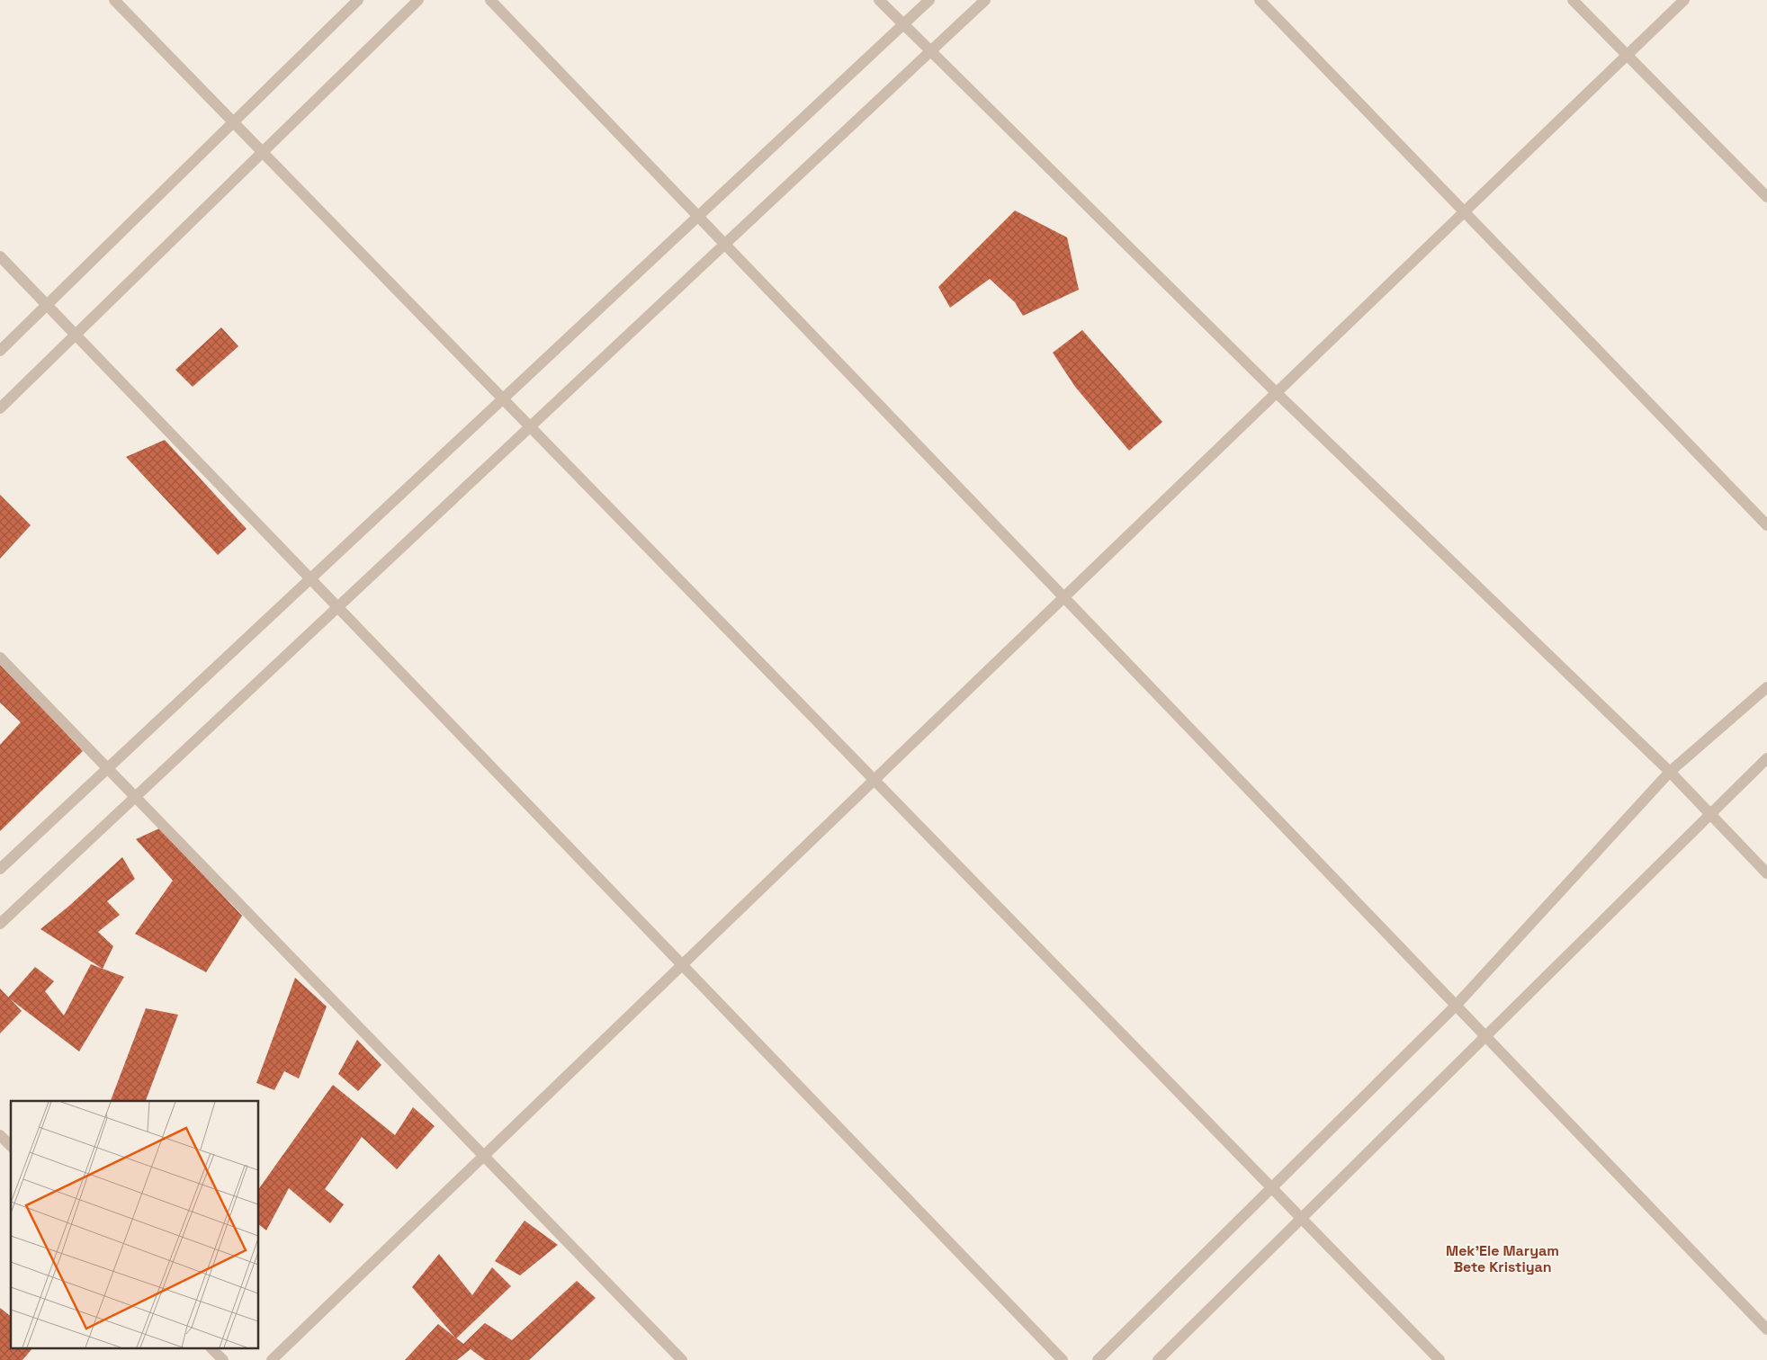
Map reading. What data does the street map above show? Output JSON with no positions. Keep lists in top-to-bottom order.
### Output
{
  "districts": ["Mek'Ele Maryam Bete Kristiyan"]
}
